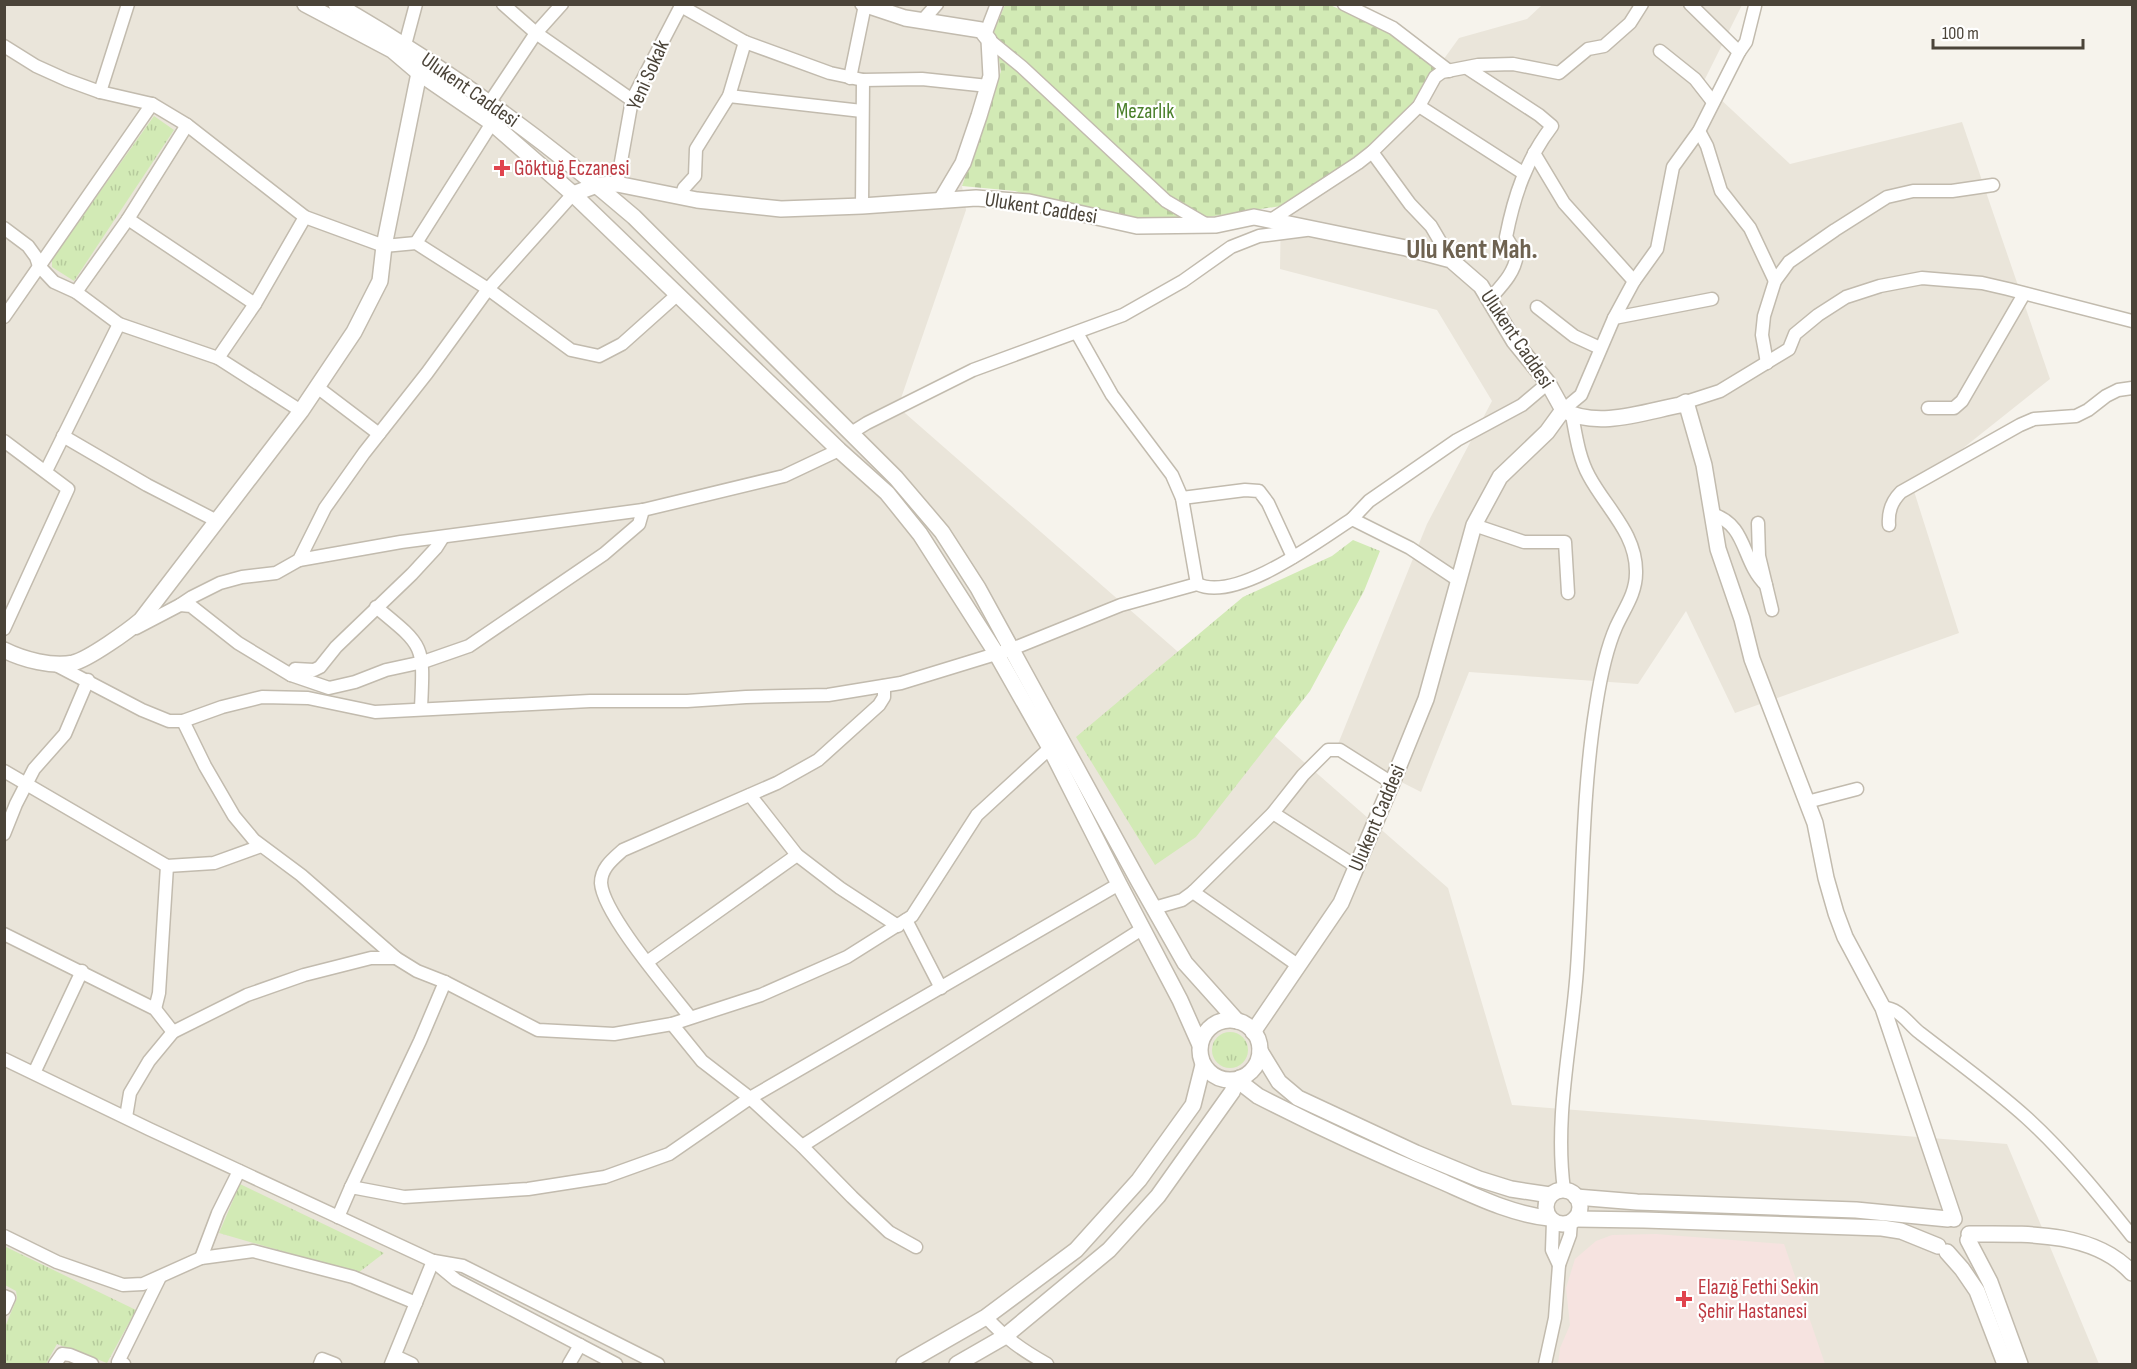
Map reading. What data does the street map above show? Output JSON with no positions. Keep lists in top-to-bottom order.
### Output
{
  "streets": {
    "street": ["Yeni Sokak", "Ulukent Caddesi"]
  },
  "crossings": [
    ["Yeni Sokak", "Ulukent Caddesi"]
  ],
  "districts": ["Ulu Kent Mah."],
  "parks": ["Mezarlık"],
  "places": {
    "health": ["Göktuğ Eczanesi", "Elazığ Fethi Sekin Şehir Hastanesi"]
  },
  "scale_bar": "100 m"
}
